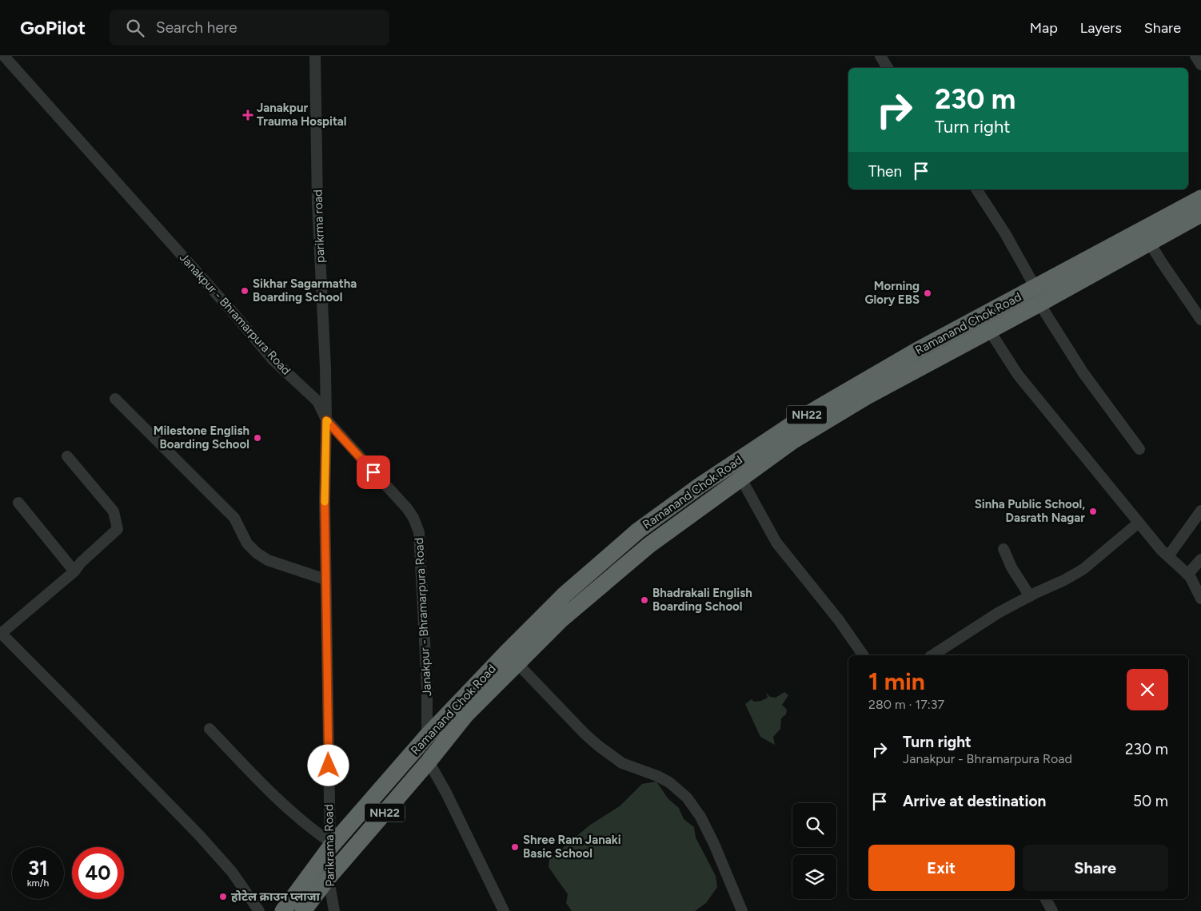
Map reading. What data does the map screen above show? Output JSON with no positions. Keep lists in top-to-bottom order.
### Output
{
  "streets": {
    "highway": ["Ramanand Chok Road", "NH22"],
    "street": ["parikrma road", "Janakpur - Bhramarpura Road", "Parikrama Road"]
  },
  "crossings": [
    ["parikrma road", "Janakpur - Bhramarpura Road"],
    ["parikrma road", "Parikrama Road"],
    ["Janakpur - Bhramarpura Road", "Ramanand Chok Road"],
    ["Janakpur - Bhramarpura Road", "Parikrama Road"],
    ["Ramanand Chok Road", "Parikrama Road"]
  ],
  "places": {
    "health": ["Janakpur Trauma Hospital"],
    "other": [
      "Sikhar Sagarmatha Boarding School",
      "Morning Glory EBS",
      "Milestone English Boarding School",
      "Sinha Public School, Dasrath Nagar",
      "Bhadrakali English Boarding School",
      "Shree Ram Janaki Basic School",
      "होटेल क्राउन प्लाजा"
    ]
  },
  "page": {
    "header": "GoPilot",
    "search": "Search here",
    "nav": ["Map", "Layers", "Share"],
    "turn": ["230 m", "Turn right"],
    "then": "Then",
    "heading": ["1 min", "280 m · 17:37"],
    "list": [
      {
        "name": "Turn right",
        "note": "Janakpur - Bhramarpura Road",
        "value": "230 m"
      },
      {
        "name": "Arrive at destination",
        "value": "50 m"
      }
    ],
    "buttons": ["Exit", "Share"],
    "speed": "31 km/h",
    "limit": "40"
  }
}
